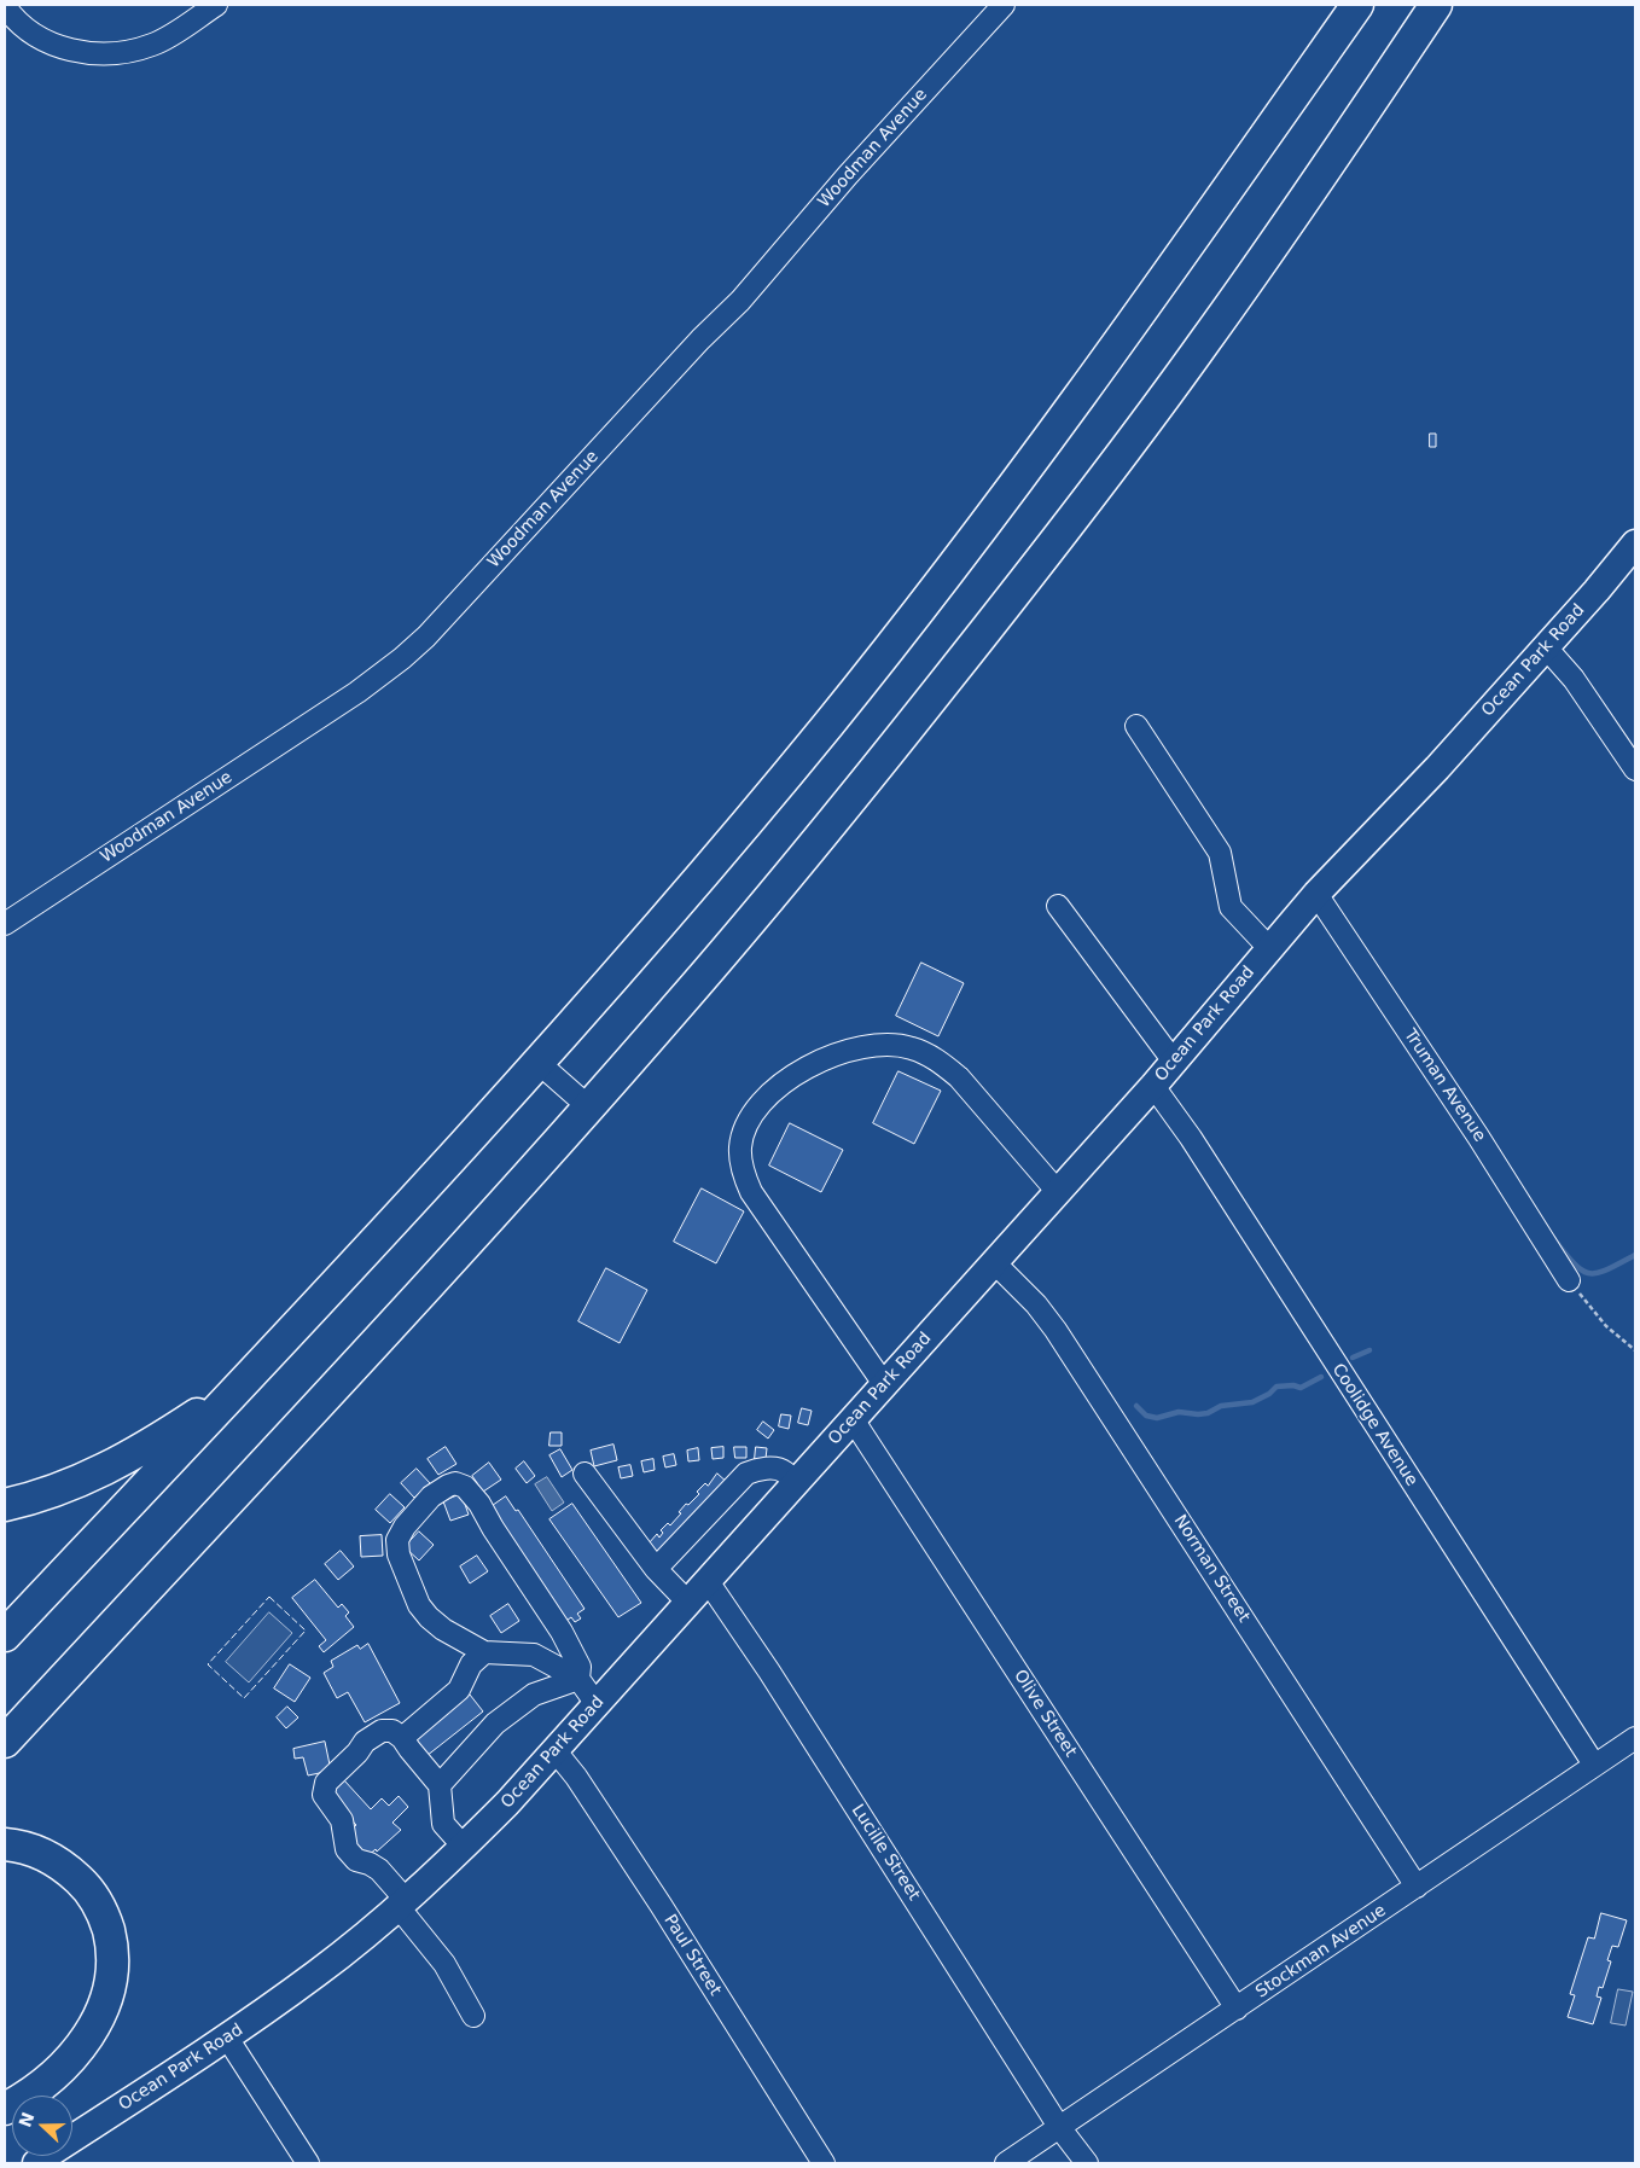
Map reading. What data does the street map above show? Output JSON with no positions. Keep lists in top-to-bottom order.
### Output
{
  "streets": {
    "main road": ["Ocean Park Road"],
    "street": [
      "Woodman Avenue",
      "Truman Avenue",
      "Coolidge Avenue",
      "Norman Street",
      "Olive Street",
      "Lucille Street",
      "Stockman Avenue",
      "Paul Street"
    ]
  },
  "crossings": [
    ["Ocean Park Road", "Truman Avenue"],
    ["Ocean Park Road", "Coolidge Avenue"],
    ["Ocean Park Road", "Norman Street"],
    ["Ocean Park Road", "Olive Street"],
    ["Ocean Park Road", "Lucille Street"],
    ["Ocean Park Road", "Paul Street"],
    ["Coolidge Avenue", "Stockman Avenue"],
    ["Norman Street", "Stockman Avenue"],
    ["Olive Street", "Stockman Avenue"],
    ["Lucille Street", "Stockman Avenue"]
  ],
  "north": "left"
}
